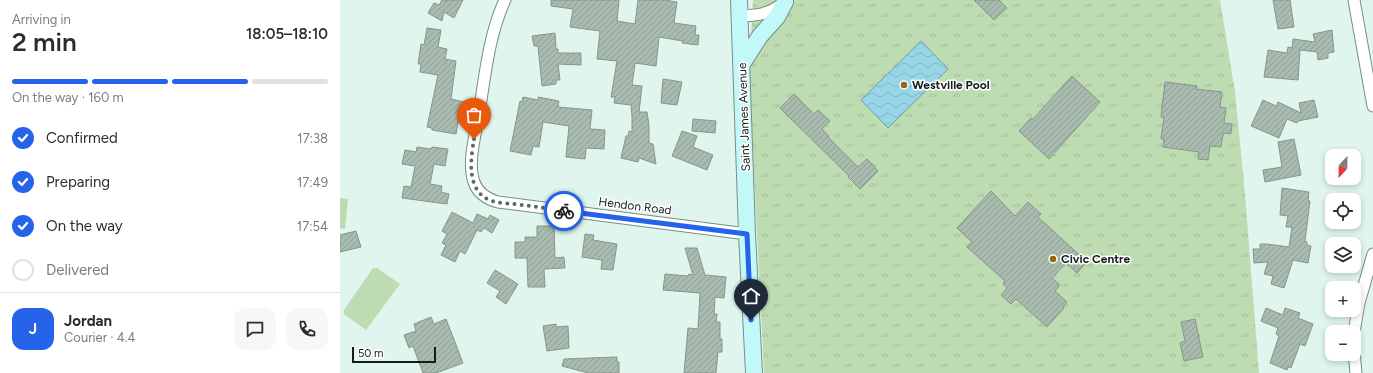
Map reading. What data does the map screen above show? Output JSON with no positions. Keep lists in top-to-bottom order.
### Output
{
  "streets": {
    "main road": ["Saint James Avenue"],
    "street": ["Hendon Road"]
  },
  "crossings": [
    ["Saint James Avenue", "Hendon Road"]
  ],
  "places": ["Westville Pool", "Civic Centre"],
  "scale_bar": "50 m",
  "north": "bottom",
  "page": {
    "heading": ["2 min", "Arriving in", "18:05–18:10"],
    "panel": ["Jordan", "Courier · 4.4"],
    "bar": "On the way · 160 m",
    "list": [
      ["Confirmed", "17:38"],
      ["Preparing", "17:49"],
      ["On the way", "17:54"],
      "Delivered"
    ],
    "map_buttons": ["+", "−"],
    "round": "J",
    "scale": "50 m"
  }
}
